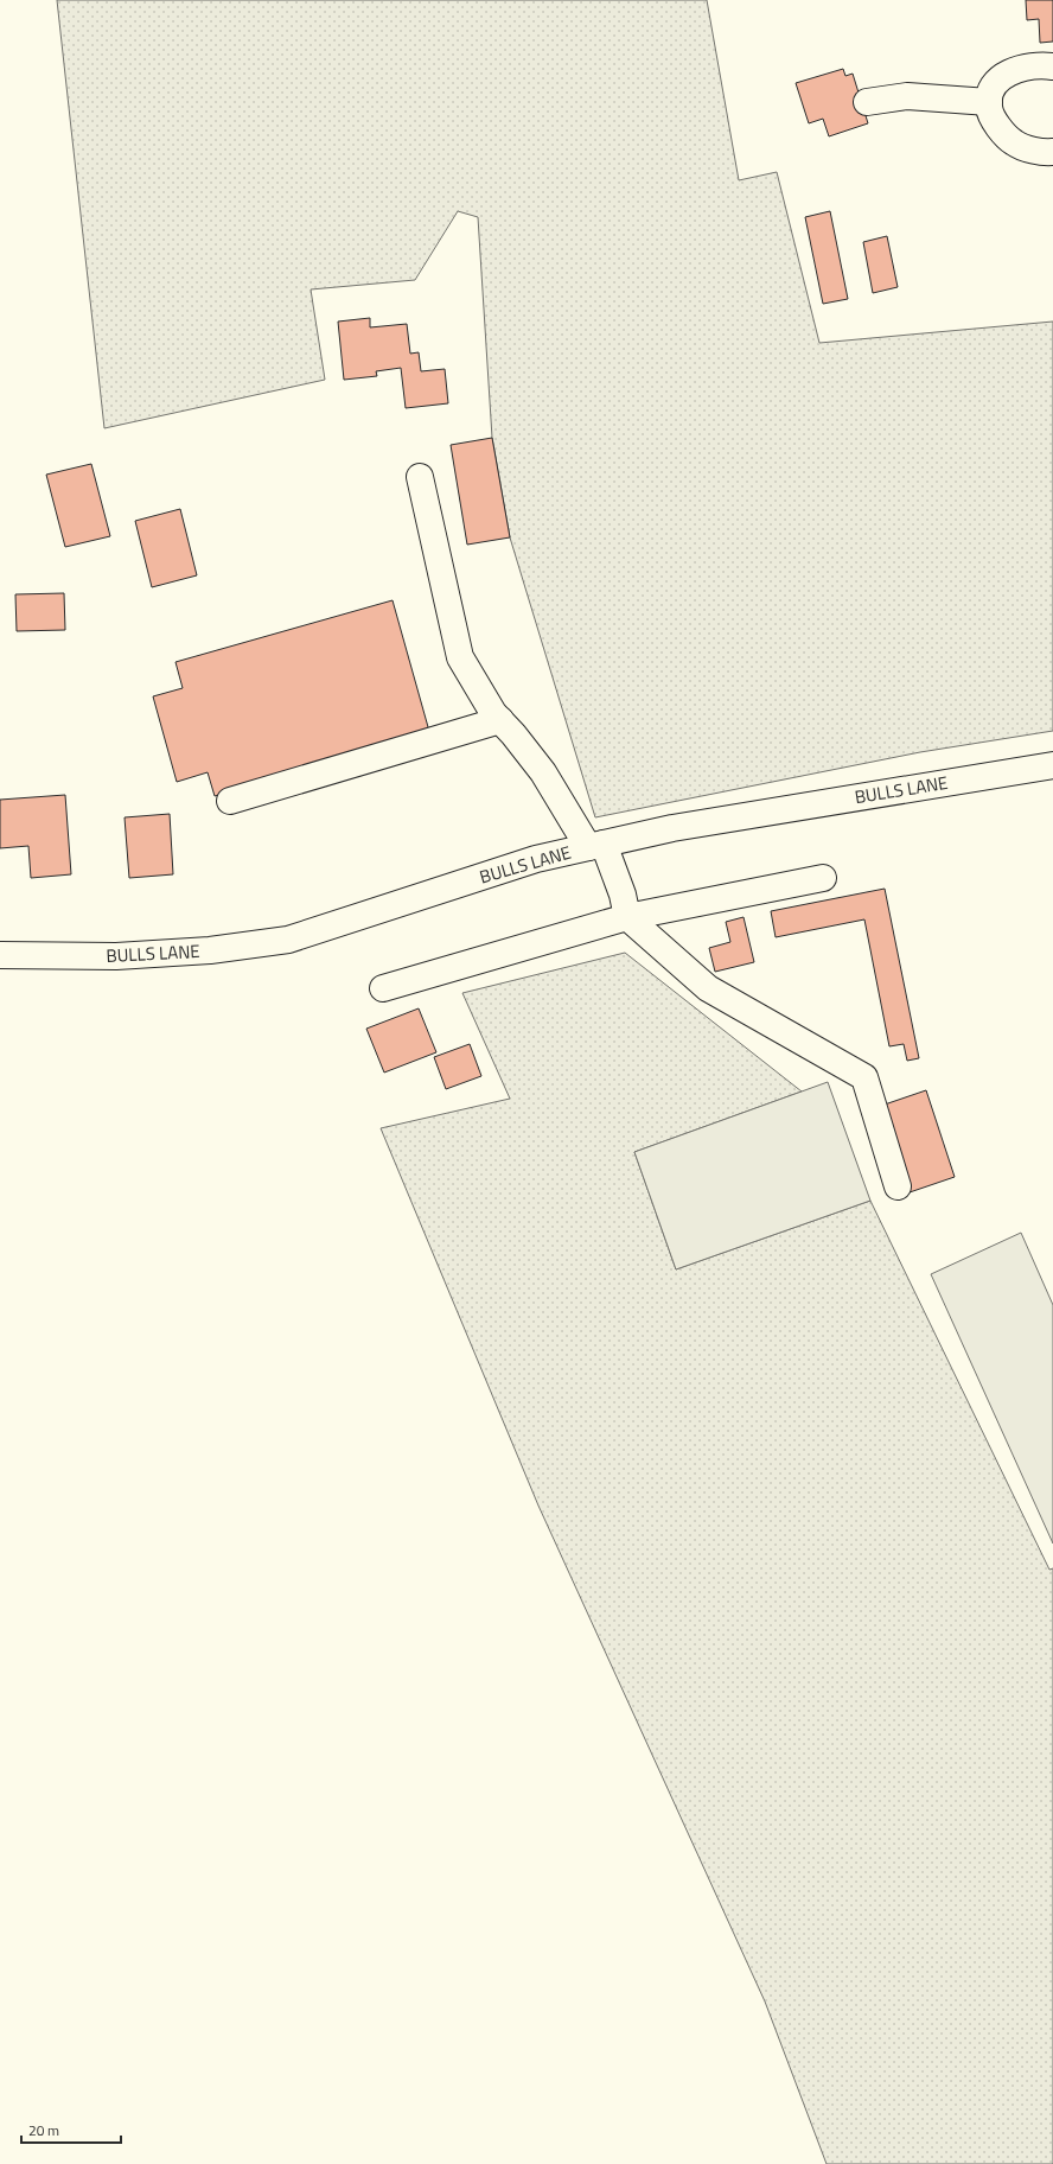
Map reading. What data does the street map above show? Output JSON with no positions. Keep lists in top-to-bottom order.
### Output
{
  "streets": {
    "street": ["BULLS LANE"]
  },
  "scale_bar": "20 m"
}
